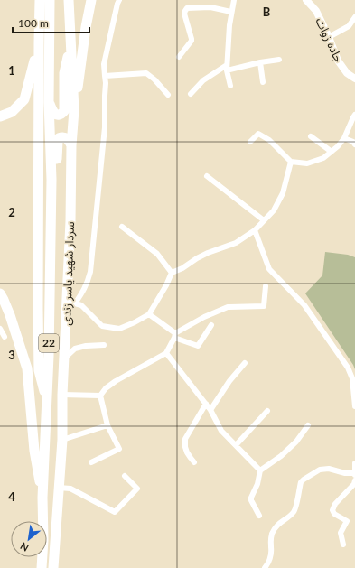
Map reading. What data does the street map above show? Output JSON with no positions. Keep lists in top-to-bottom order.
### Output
{
  "streets": {
    "highway": ["سردار شهید یاسر زندی", "22"],
    "street": ["جاده زوات"]
  },
  "scale_bar": "100 m",
  "north": "bottom left",
  "grid": {
    "columns": ["B"],
    "rows": [
      "1",
      "2",
      "3",
      "4"
    ]
  }
}
